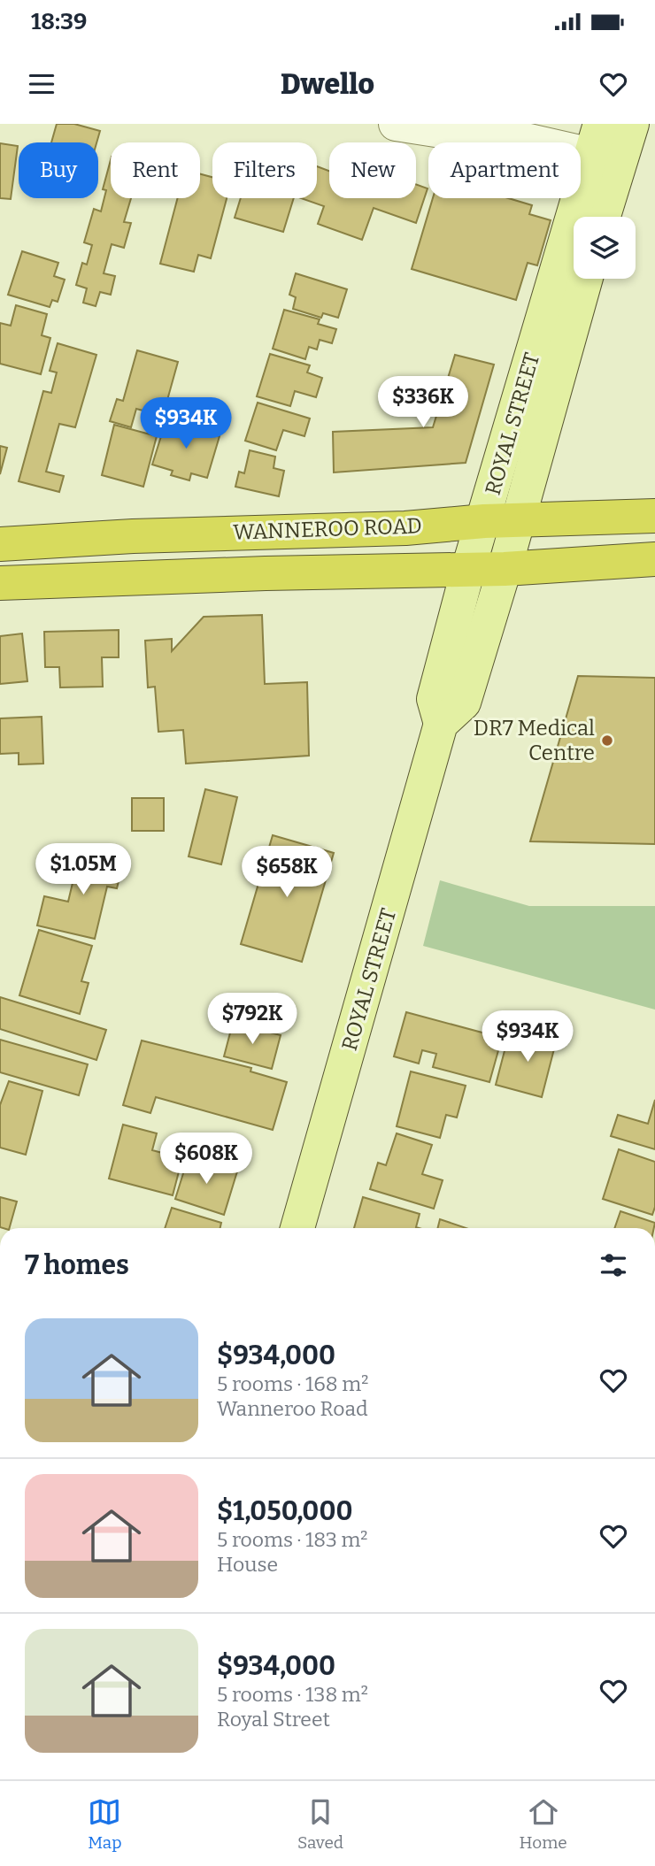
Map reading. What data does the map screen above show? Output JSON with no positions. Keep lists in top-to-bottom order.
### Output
{
  "streets": {
    "highway": ["WANNEROO ROAD"],
    "main road": ["ROYAL STREET"]
  },
  "crossings": [
    ["ROYAL STREET", "WANNEROO ROAD"]
  ],
  "places": ["DR7 Medical Centre"],
  "page": {
    "status": "18:39",
    "header": "Dwello",
    "chip": [
      "Buy",
      "Rent",
      "Filters",
      "New",
      "Apartment"
    ],
    "price": [
      "$336K",
      "$934K",
      "$1.05M",
      "$658K",
      "$792K",
      "$934K",
      "$608K"
    ],
    "heading": "7 homes",
    "list": [
      {
        "name": "$934,000",
        "note": "5 rooms · 168 m² · Wanneroo Road"
      },
      {
        "name": "$1,050,000",
        "note": "5 rooms · 183 m² · House"
      },
      {
        "name": "$934,000",
        "note": "5 rooms · 138 m² · Royal Street"
      }
    ],
    "tabs": ["Map", "Saved", "Home"]
  }
}
